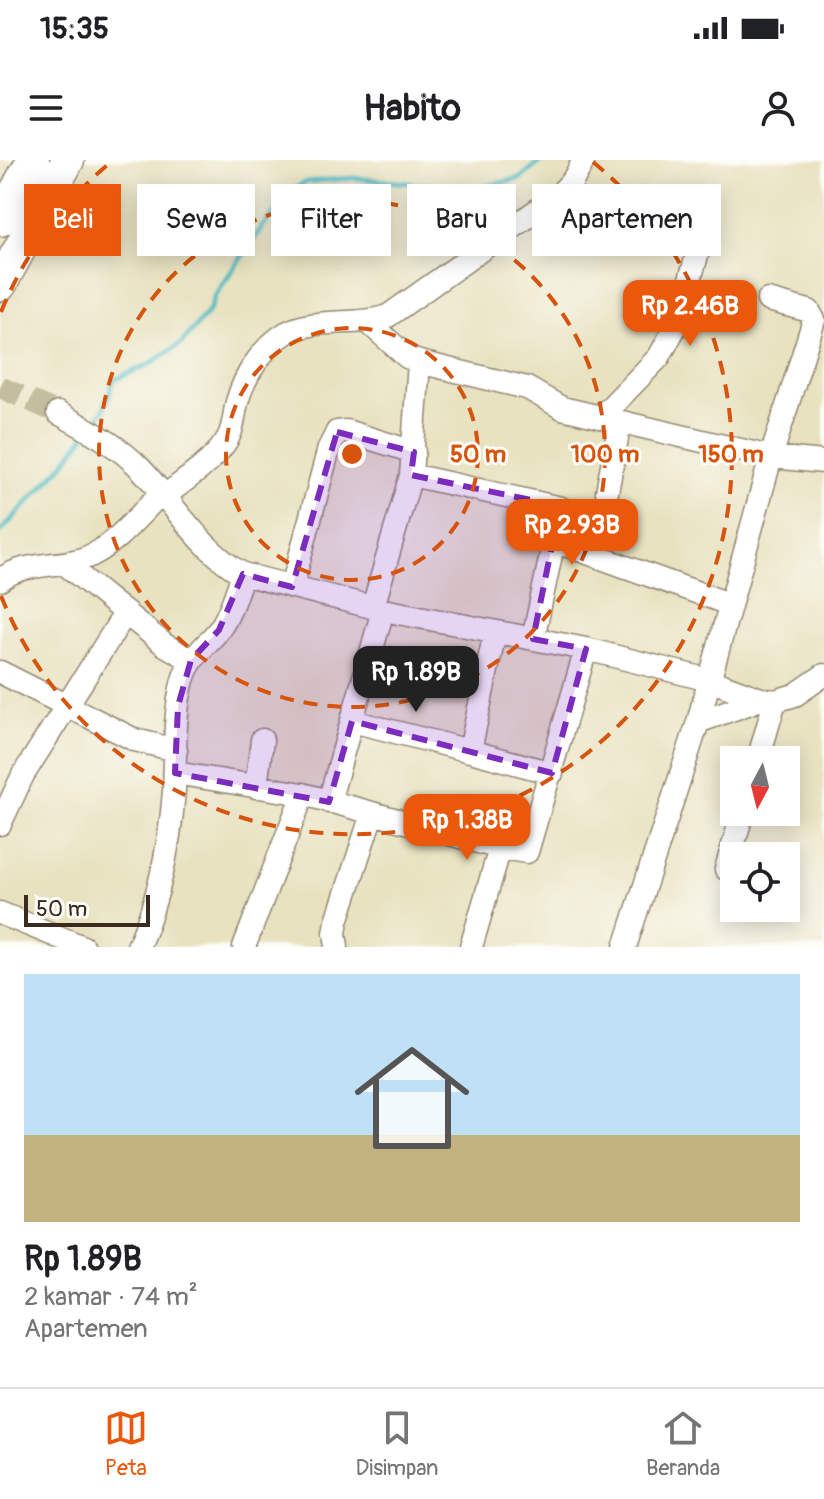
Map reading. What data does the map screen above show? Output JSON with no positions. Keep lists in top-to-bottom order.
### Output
{
  "scale_bar": "50 m",
  "north": "bottom",
  "page": {
    "status": "15:35",
    "header": "Habito",
    "chip": [
      "Beli",
      "Sewa",
      "Filter",
      "Baru",
      "Apartemen"
    ],
    "price": [
      "Rp 2.46B",
      "Rp 2.93B",
      "Rp 1.89B",
      "Rp 1.38B"
    ],
    "scale": "50 m",
    "list": [
      {
        "name": "Rp 1.89B",
        "note": "2 kamar · 74 m² · Apartemen"
      }
    ],
    "tabs": ["Peta", "Disimpan", "Beranda"]
  },
  "rings": ["50 m", "100 m", "150 m"]
}
